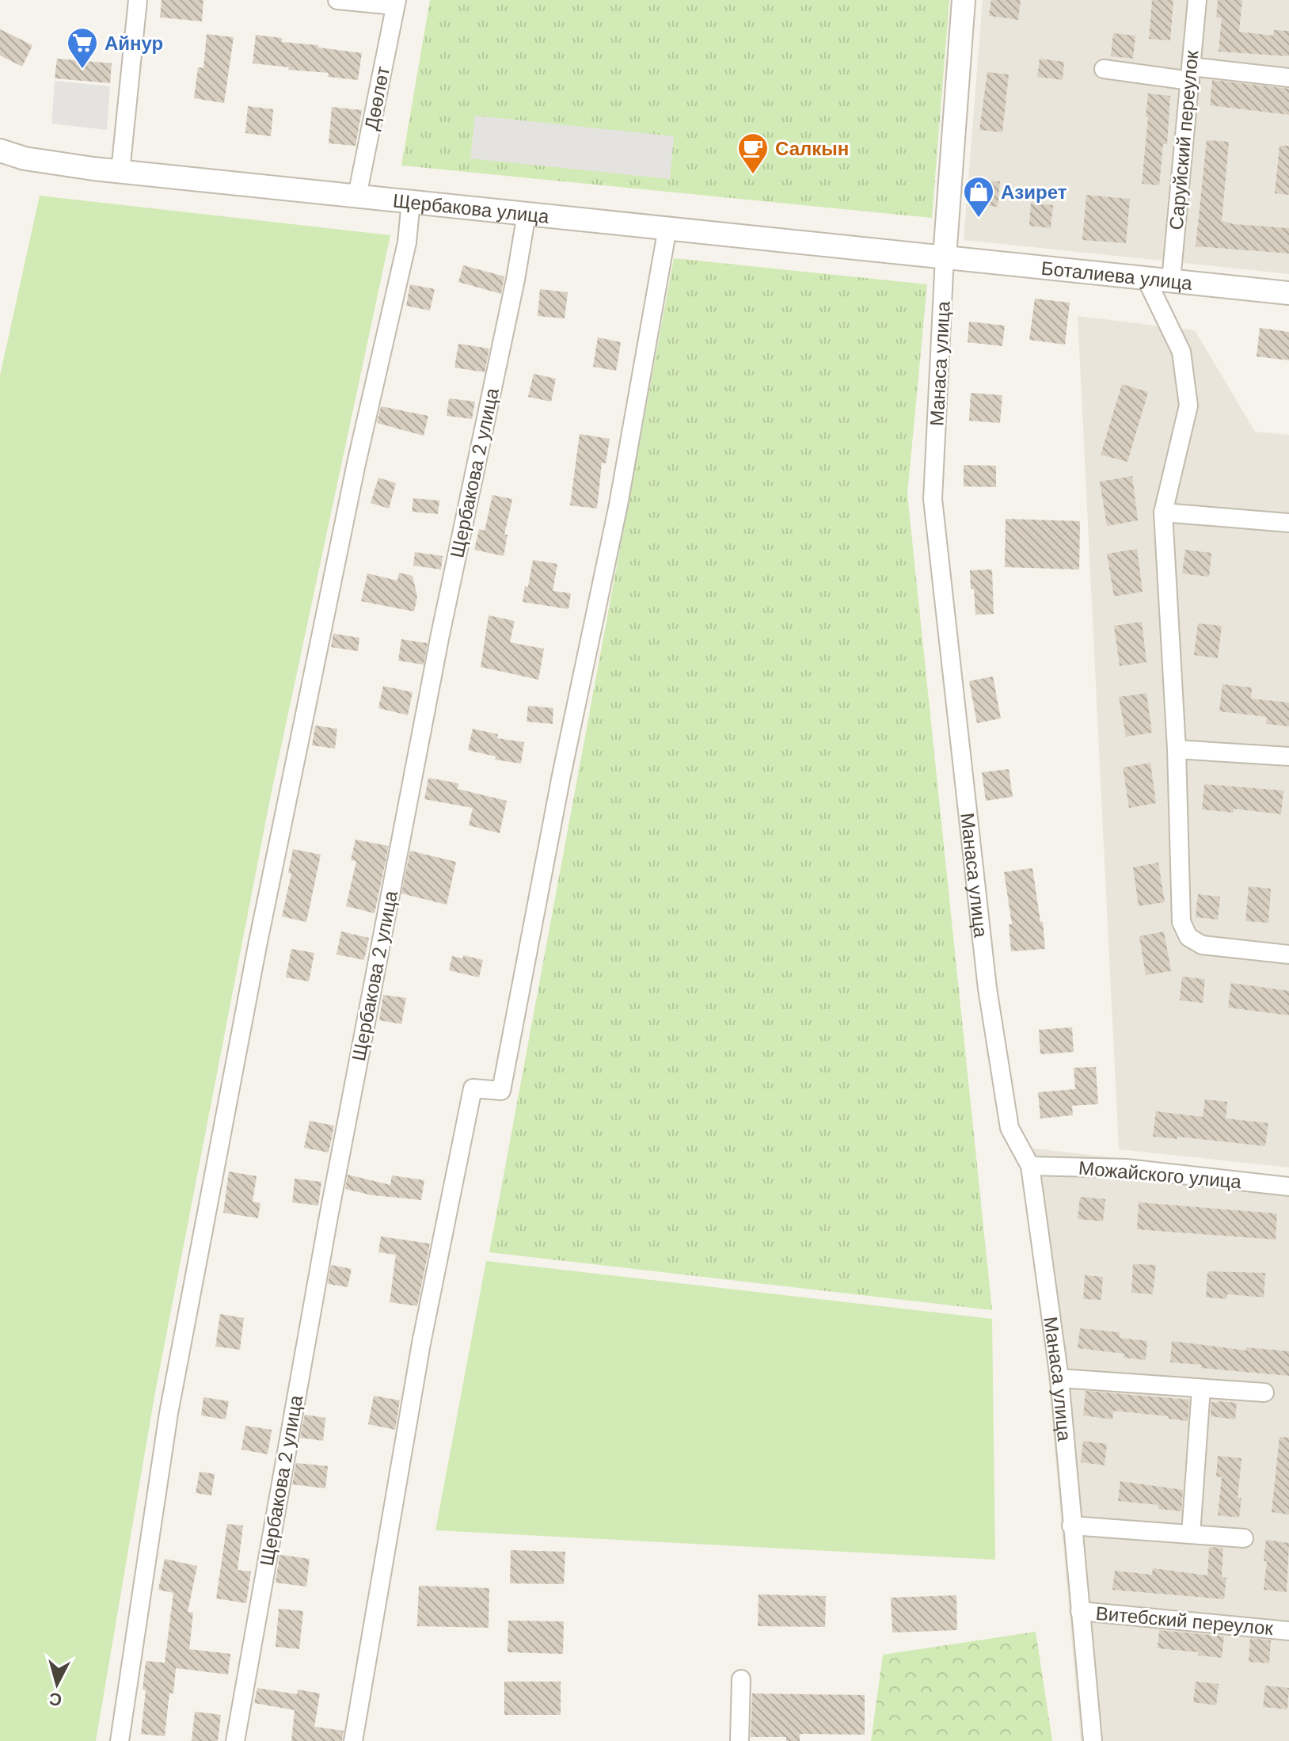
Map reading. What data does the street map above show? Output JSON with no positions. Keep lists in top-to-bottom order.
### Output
{
  "streets": {
    "street": [
      "Дөөлөт",
      "Саруйский переулок",
      "Щербакова улица",
      "Боталиева улица",
      "Манаса улица",
      "Щербакова 2 улица",
      "Можайского улица",
      "Витебский переулок"
    ]
  },
  "crossings": [
    ["Дөөлөт", "Щербакова улица"],
    ["Саруйский переулок", "Боталиева улица"],
    ["Щербакова улица", "Боталиева улица"],
    ["Щербакова улица", "Манаса улица"],
    ["Щербакова улица", "Щербакова 2 улица"],
    ["Боталиева улица", "Манаса улица"],
    ["Манаса улица", "Можайского улица"],
    ["Манаса улица", "Витебский переулок"]
  ],
  "places": {
    "supermarket": ["Айнур"],
    "cafe": ["Салкын"],
    "shop": ["Азирет"]
  },
  "north": "bottom"
}
